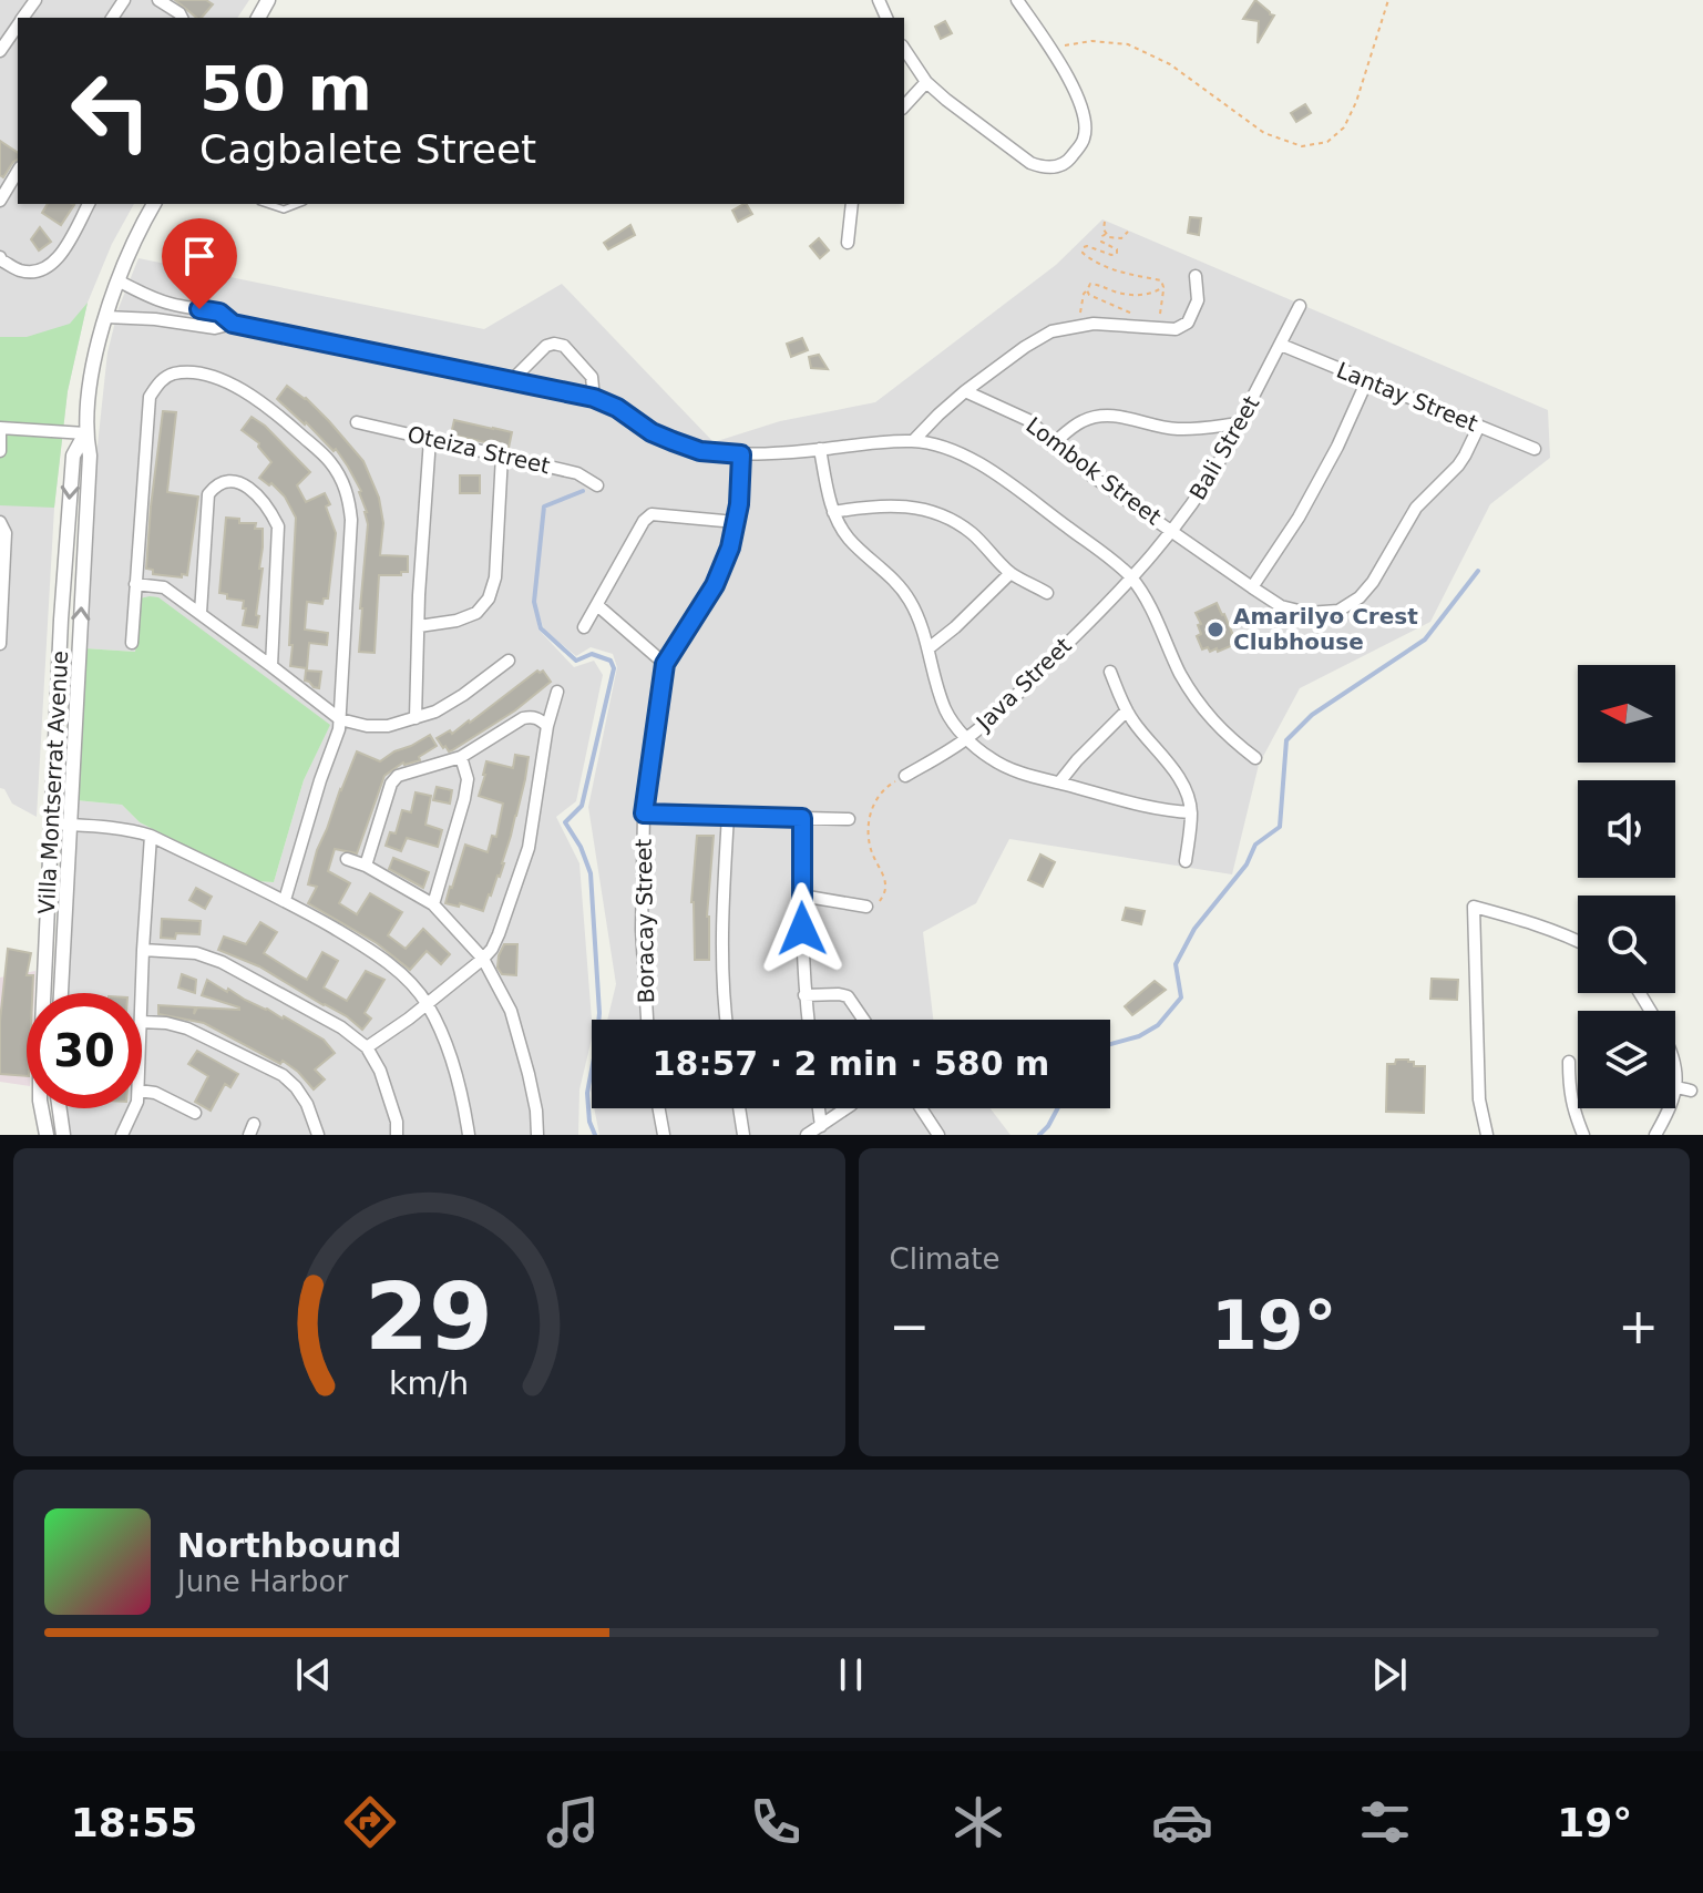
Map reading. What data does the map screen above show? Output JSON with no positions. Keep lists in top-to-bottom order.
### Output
{
  "streets": {
    "street": [
      "Lantay Street",
      "Bali Street",
      "Oteiza Street",
      "Lombok Street",
      "Java Street",
      "Villa Montserrat Avenue",
      "Boracay Street"
    ]
  },
  "crossings": [
    ["Lantay Street", "Bali Street"],
    ["Lantay Street", "Lombok Street"],
    ["Bali Street", "Lombok Street"],
    ["Bali Street", "Java Street"]
  ],
  "places": ["Amarilyo Crest Clubhouse"],
  "north": "left",
  "page": {
    "turn": ["50 m", "Cagbalete Street"],
    "limit": "30",
    "trip": "18:57 · 2 min · 580 m",
    "tile": "Climate",
    "heat": ["−", "19°", "+"],
    "song": ["Northbound", "June Harbor"],
    "tabs": ["18:55", "19°"],
    "gauge": ["29", "km/h"]
  }
}
